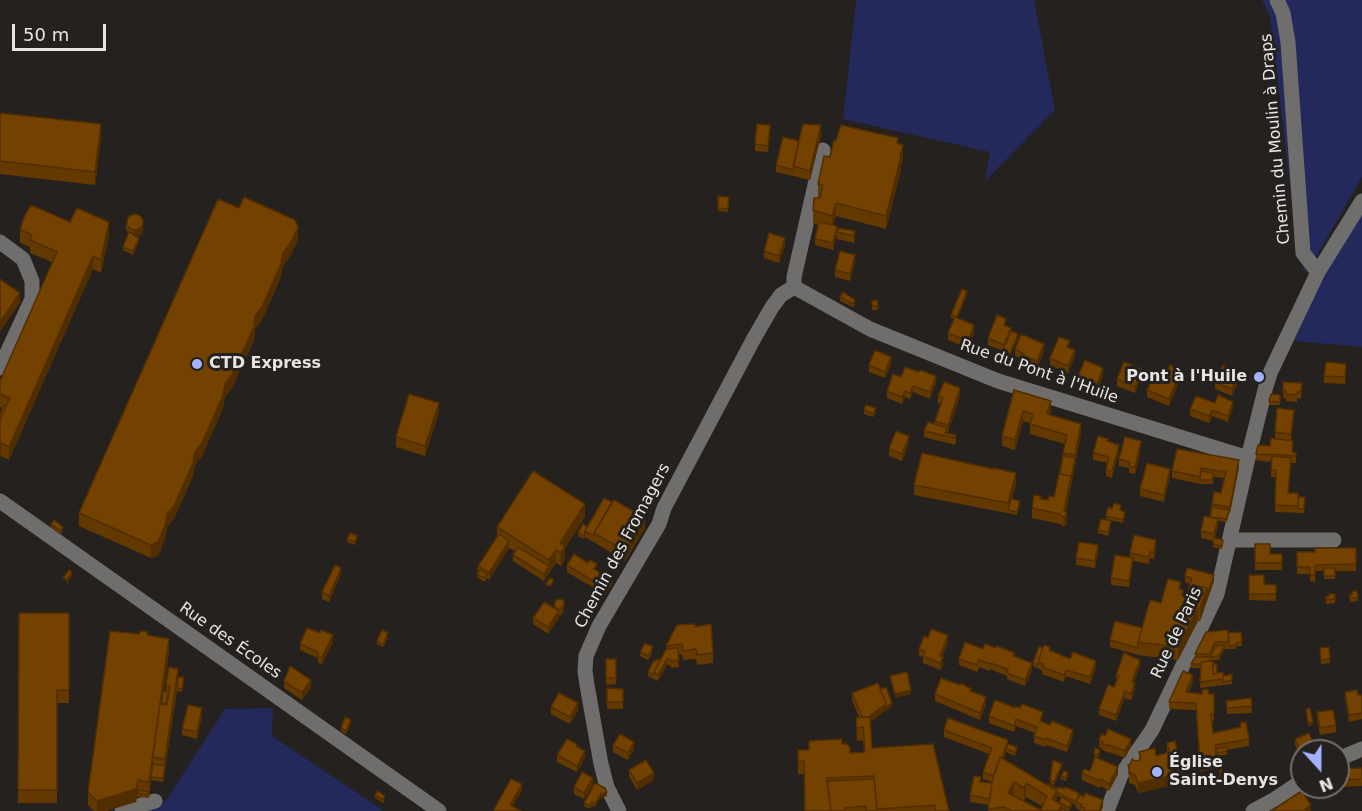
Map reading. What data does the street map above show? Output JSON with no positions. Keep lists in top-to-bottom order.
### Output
{
  "streets": {
    "street": [
      "Chemin du Moulin à Draps",
      "Rue du Pont à l'Huile",
      "Chemin des Fromagers",
      "Rue de Paris",
      "Rue des Écoles"
    ]
  },
  "crossings": [
    ["Chemin du Moulin à Draps", "Rue de Paris"],
    ["Rue du Pont à l'Huile", "Chemin des Fromagers"],
    ["Rue du Pont à l'Huile", "Rue de Paris"]
  ],
  "places": ["CTD Express", "Pont à l'Huile", "Église Saint-Denys"],
  "scale_bar": "50 m",
  "north": "bottom"
}
